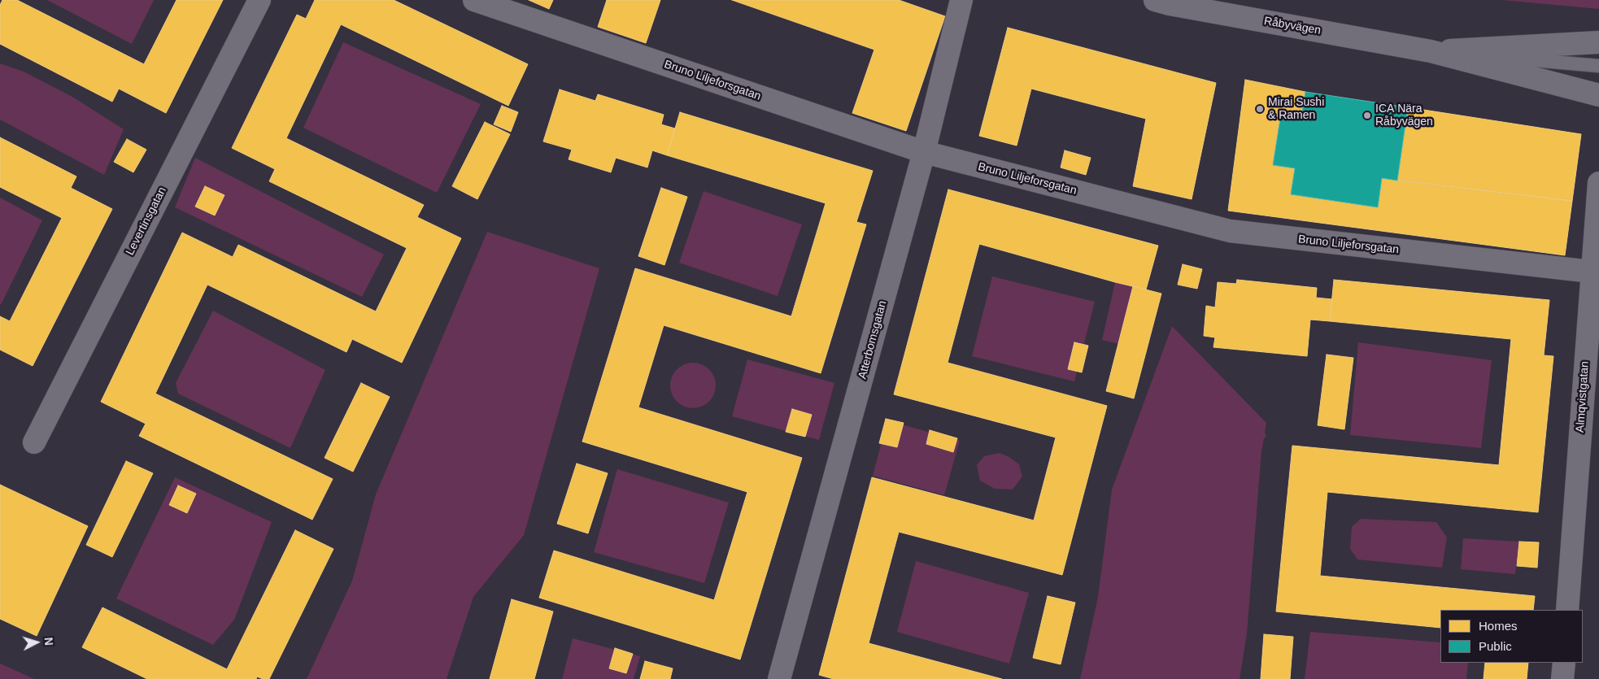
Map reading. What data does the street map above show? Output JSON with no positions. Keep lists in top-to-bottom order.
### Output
{
  "streets": {
    "street": [
      "Råbyvägen",
      "Bruno Liljeforsgatan",
      "Levertinsgatan",
      "Atterbomsgatan",
      "Almqvistgatan"
    ]
  },
  "crossings": [
    ["Bruno Liljeforsgatan", "Atterbomsgatan"],
    ["Bruno Liljeforsgatan", "Almqvistgatan"]
  ],
  "places": ["Mirai Sushi & Ramen", "ICA Nära Råbyvägen"],
  "legend": ["Homes", "Public"],
  "north": "right"
}
